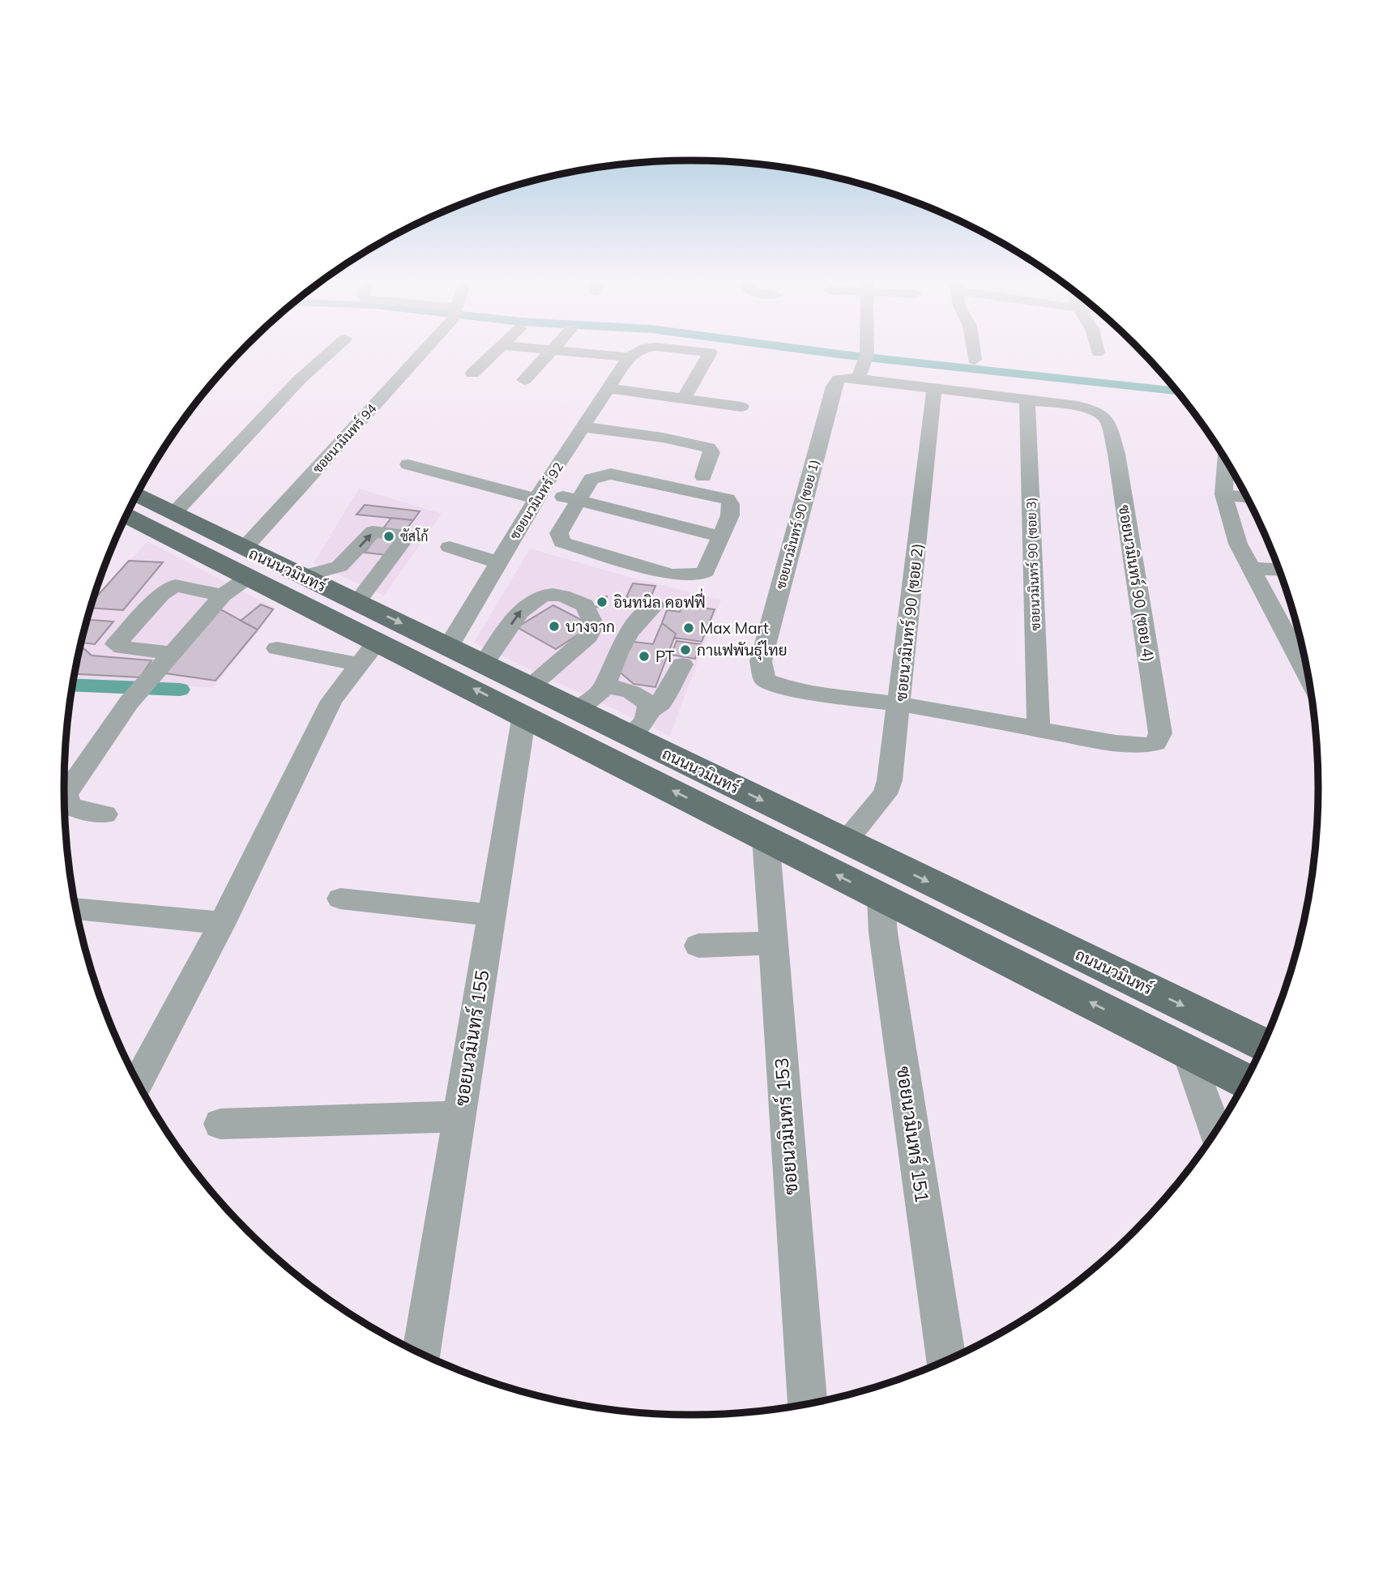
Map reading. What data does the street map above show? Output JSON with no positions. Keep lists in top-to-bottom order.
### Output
{
  "streets": {
    "main road": ["ถนนนวมินทร์"],
    "street": [
      "ซอยนวมินทร์ 94",
      "ซอยนวมินทร์ 92",
      "ซอยนวมินทร์ 90 (ซอย 1)",
      "ซอยนวมินทร์ 90 (ซอย 3)",
      "ซอยนวมินทร์ 90 (ซอย 4)",
      "ซอยนวมินทร์ 90 (ซอย 2)",
      "ซอยนวมินทร์ 155",
      "ซอยนวมินทร์ 153",
      "ซอยนวมินทร์ 151"
    ]
  },
  "crossings": [
    ["ซอยนวมินทร์ 94", "ถนนนวมินทร์"],
    ["ซอยนวมินทร์ 92", "ถนนนวมินทร์"],
    ["ซอยนวมินทร์ 90 (ซอย 1)", "ซอยนวมินทร์ 90 (ซอย 2)"],
    ["ซอยนวมินทร์ 90 (ซอย 3)", "ซอยนวมินทร์ 90 (ซอย 4)"],
    ["ถนนนวมินทร์", "ซอยนวมินทร์ 90 (ซอย 2)"],
    ["ถนนนวมินทร์", "ซอยนวมินทร์ 155"],
    ["ถนนนวมินทร์", "ซอยนวมินทร์ 153"],
    ["ถนนนวมินทร์", "ซอยนวมินทร์ 151"]
  ],
  "places": [
    "ซัสโก้",
    "อินทนิล คอฟฟี่",
    "บางจาก",
    "Max Mart",
    "กาแฟพันธุ์ไทย",
    "PT"
  ]
}
